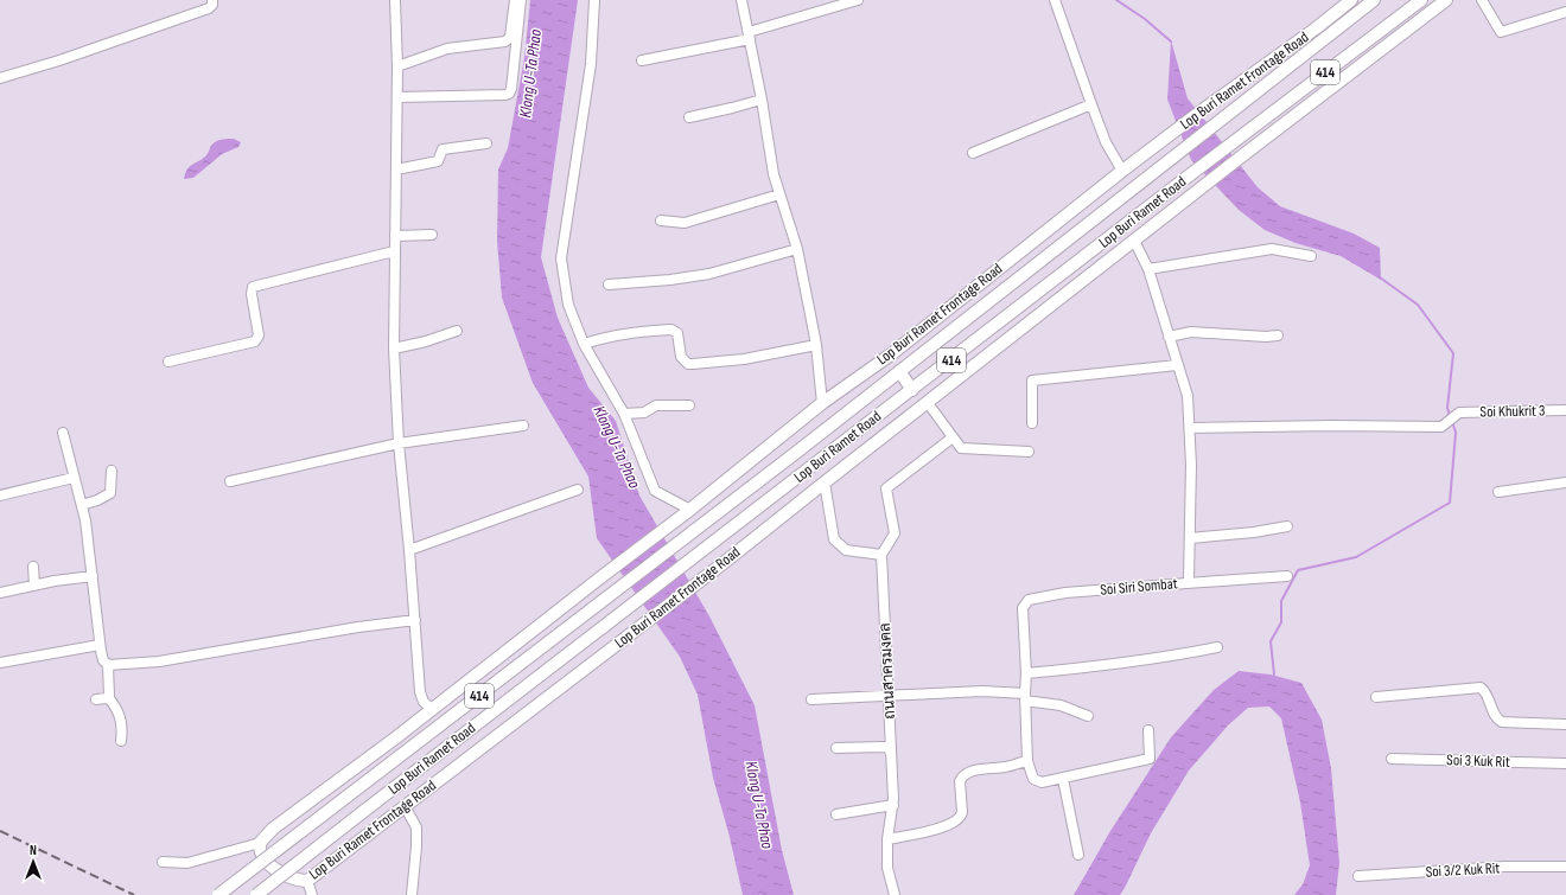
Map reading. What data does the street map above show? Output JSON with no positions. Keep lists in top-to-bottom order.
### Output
{
  "streets": {
    "main road": ["414", "Lop Buri Ramet Frontage Road", "Lop Buri Ramet Road"],
    "street": [
      "Soi Khukrit 3",
      "Soi Siri Sombat",
      "ถนนสาครมงคล",
      "Soi 3 Kuk Rit",
      "Soi 3/2 Kuk Rit"
    ]
  },
  "crossings": [
    ["Lop Buri Ramet Frontage Road", "Soi Siri Sombat"],
    ["Soi Khukrit 3", "Soi Siri Sombat"]
  ],
  "water": ["Klong U-Ta Phao"],
  "north": "top"
}
